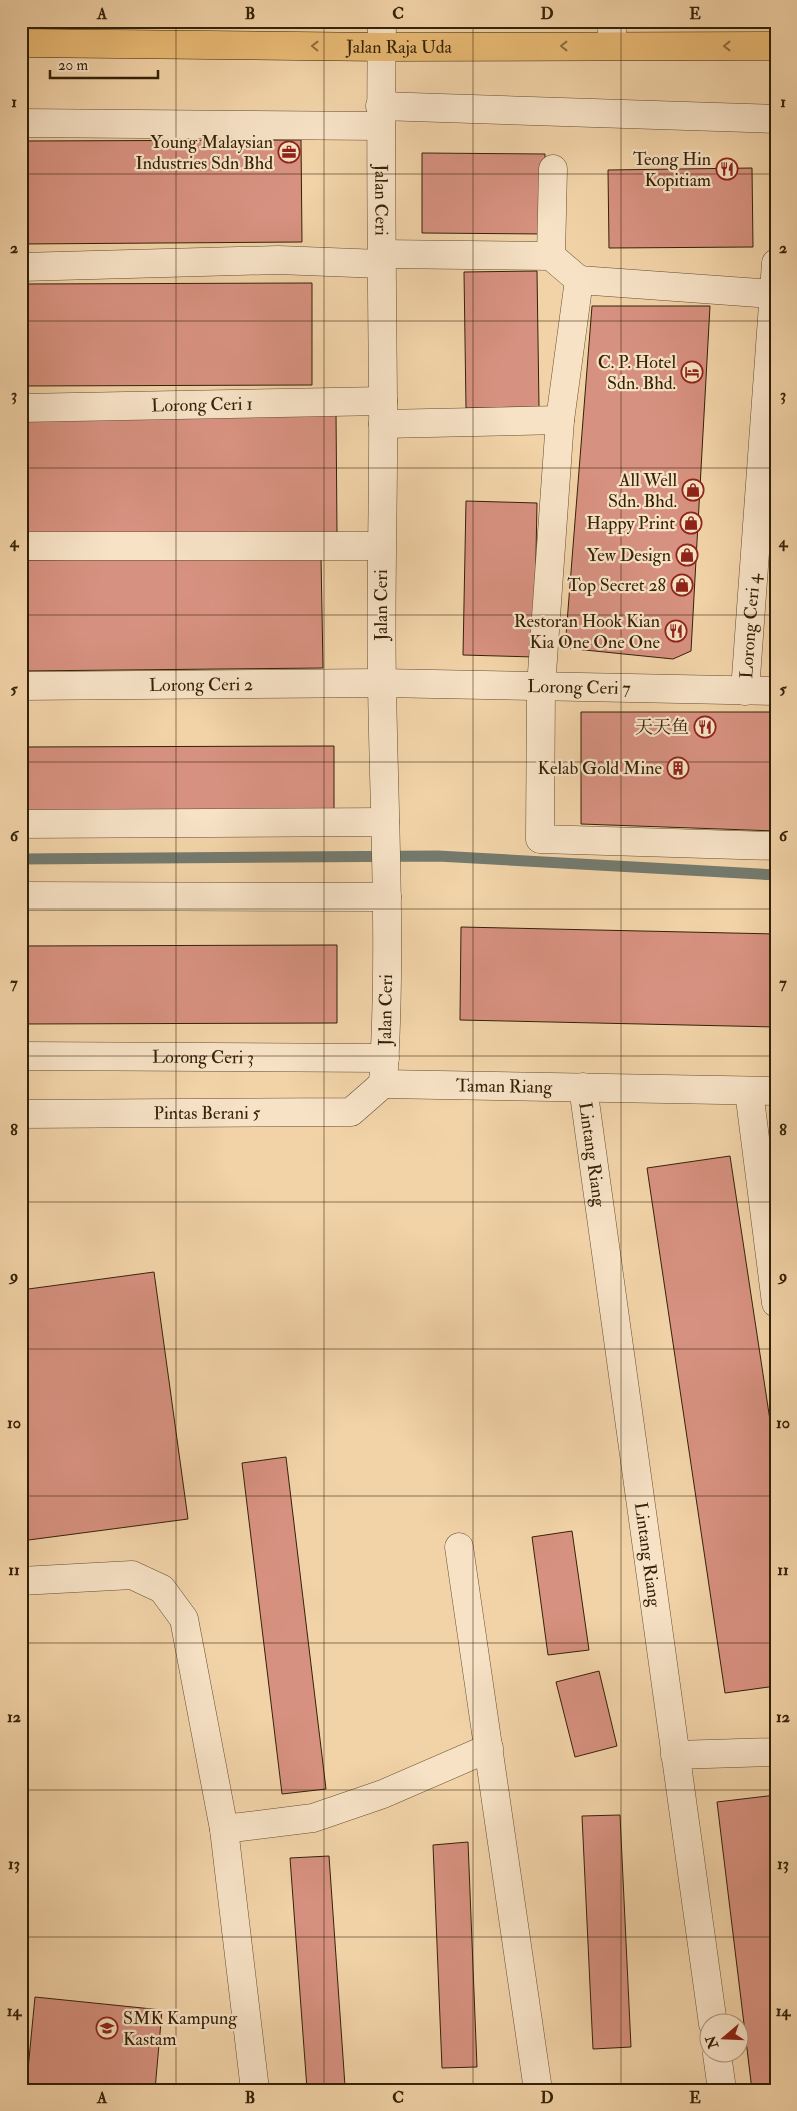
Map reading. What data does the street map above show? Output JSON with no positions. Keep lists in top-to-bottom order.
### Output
{
  "streets": {
    "main road": ["Jalan Raja Uda"],
    "street": [
      "Jalan Ceri",
      "Lorong Ceri 1",
      "Lorong Ceri 4",
      "Lorong Ceri 2",
      "Lorong Ceri 7",
      "Lorong Ceri 3",
      "Taman Riang",
      "Pintas Berani 5",
      "Lintang Riang"
    ]
  },
  "crossings": [
    ["Jalan Raja Uda", "Jalan Ceri"],
    ["Jalan Ceri", "Lorong Ceri 1"],
    ["Jalan Ceri", "Lorong Ceri 2"],
    ["Jalan Ceri", "Lorong Ceri 7"],
    ["Jalan Ceri", "Lorong Ceri 3"],
    ["Jalan Ceri", "Taman Riang"],
    ["Jalan Ceri", "Pintas Berani 5"],
    ["Lorong Ceri 4", "Lorong Ceri 7"],
    ["Lorong Ceri 2", "Lorong Ceri 7"],
    ["Lorong Ceri 3", "Taman Riang"],
    ["Lorong Ceri 3", "Pintas Berani 5"],
    ["Taman Riang", "Pintas Berani 5"],
    ["Taman Riang", "Lintang Riang"]
  ],
  "one_way": ["Jalan Raja Uda"],
  "places": {
    "office": ["Young Malaysian Industries Sdn Bhd"],
    "restaurant": ["Teong Hin Kopitiam", "Restoran Hook Kian Kia One One One", "天天鱼"],
    "hotel": ["C. P. Hotel Sdn. Bhd."],
    "shop": [
      "All Well Sdn. Bhd.",
      "Happy Print",
      "Yew Design",
      "Top Secret 28"
    ],
    "building": ["Kelab Gold Mine"],
    "school or university": ["SMK Kampung Kastam"]
  },
  "scale_bar": "20 m",
  "north": "left",
  "grid": {
    "columns": [
      "A",
      "B",
      "C",
      "D",
      "E"
    ],
    "rows": [
      "1",
      "2",
      "3",
      "4",
      "5",
      "6",
      "7",
      "8",
      "9",
      "10",
      "11",
      "12",
      "13",
      "14"
    ]
  }
}
